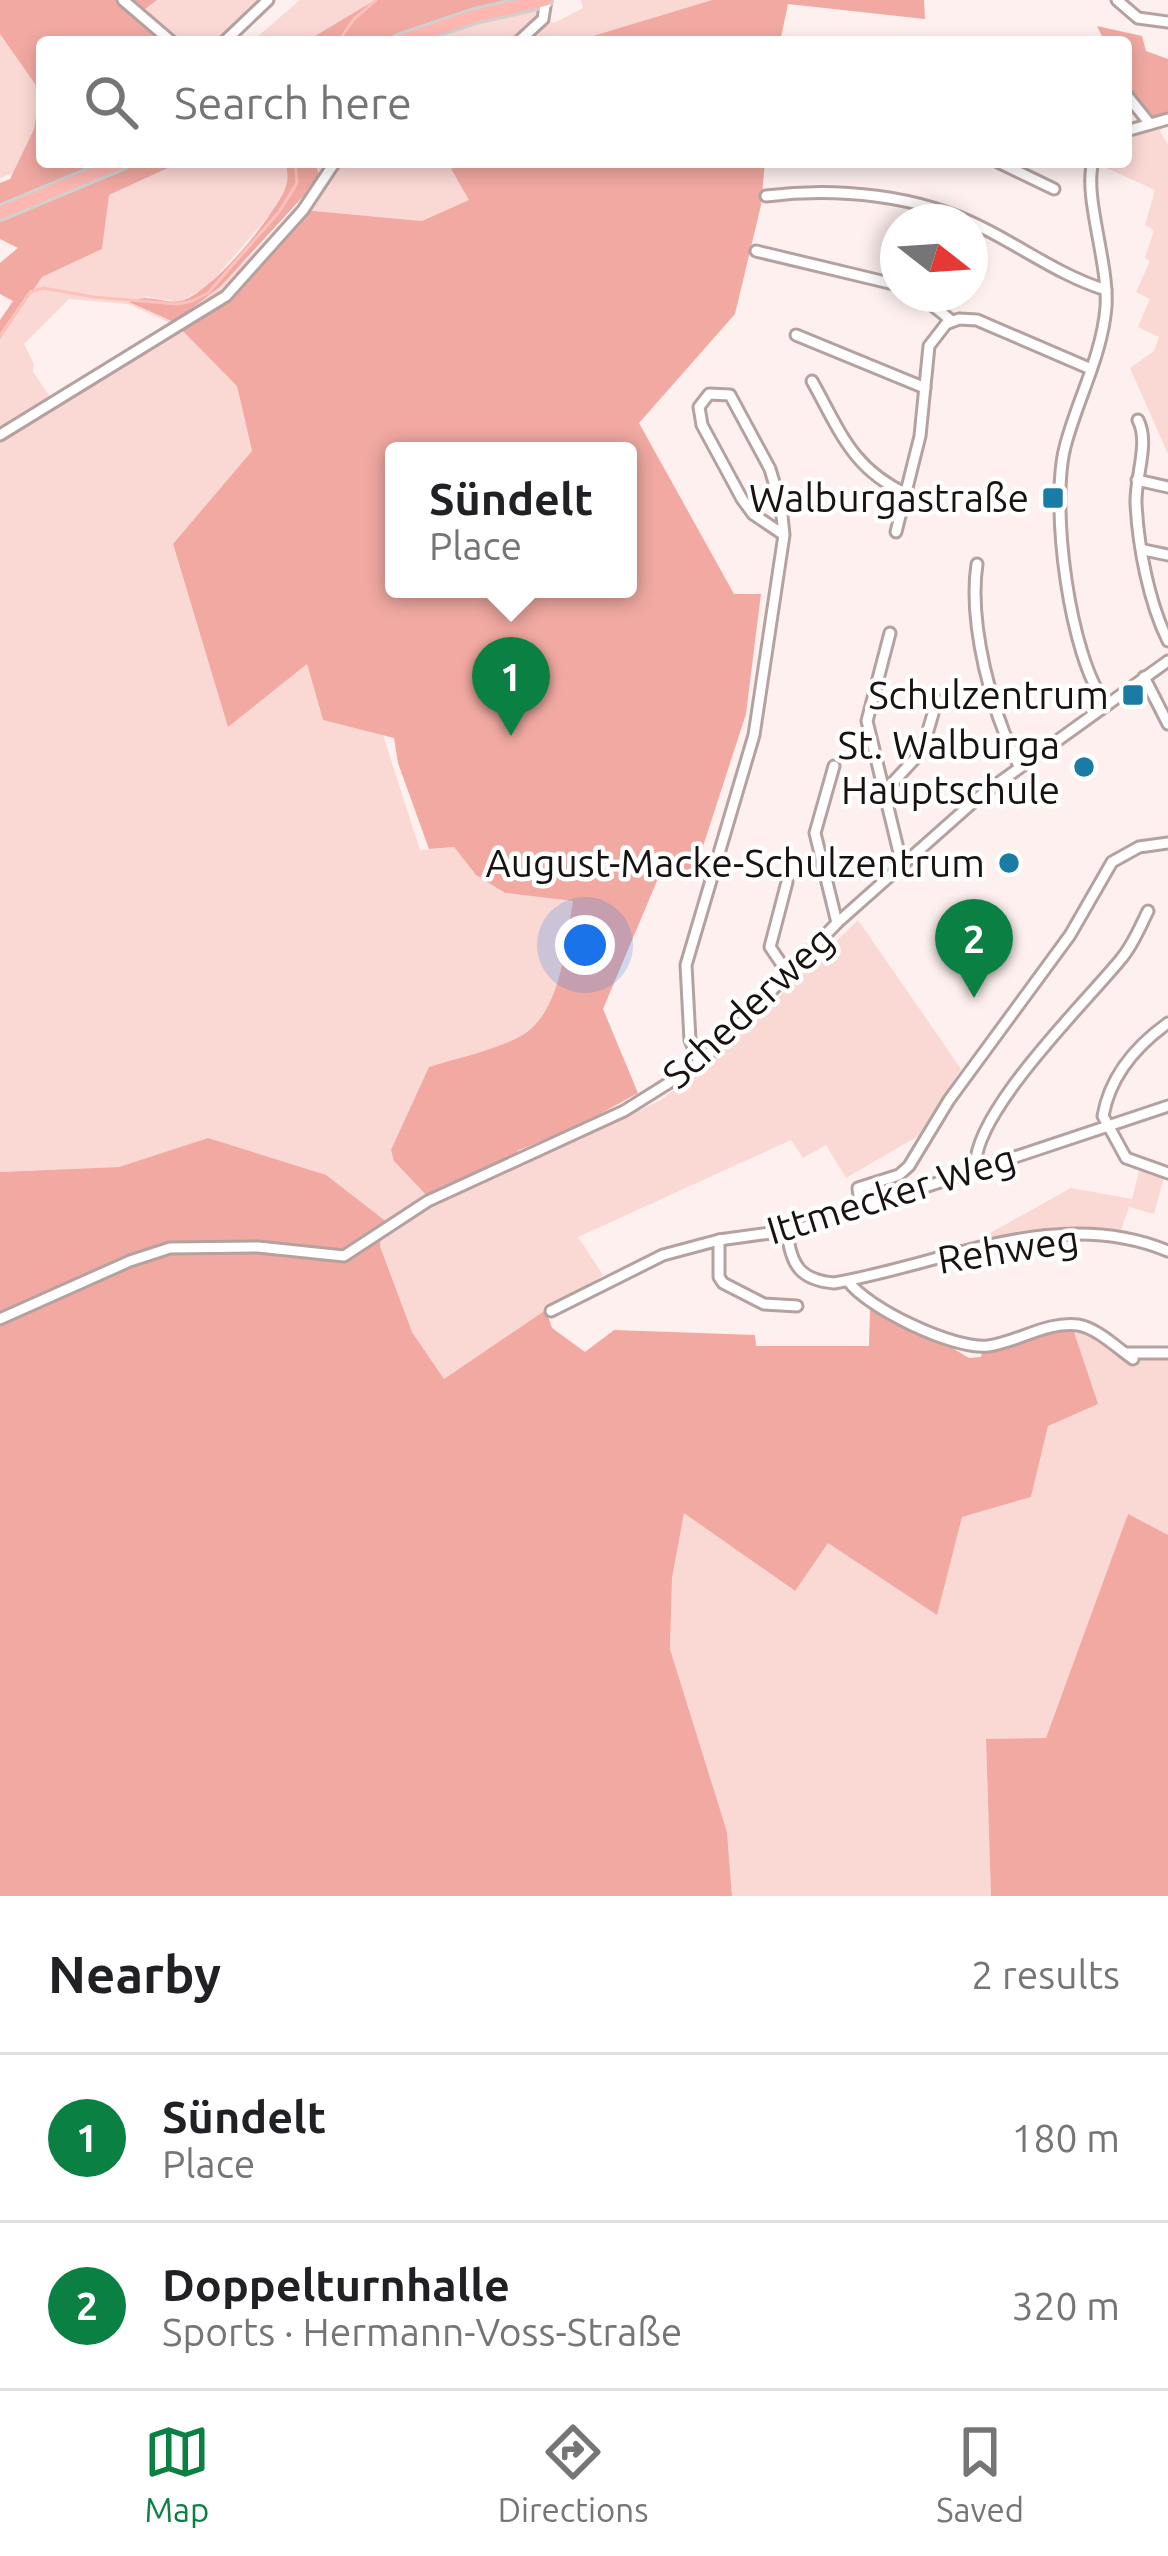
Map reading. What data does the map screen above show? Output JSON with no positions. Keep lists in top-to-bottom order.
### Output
{
  "streets": {
    "street": ["Schederweg", "Ittmecker Weg", "Rehweg"]
  },
  "crossings": [
    ["Ittmecker Weg", "Rehweg"]
  ],
  "places": {
    "transit": ["Walburgastraße", "Schulzentrum"],
    "other": ["St. Walburga Hauptschule", "August-Macke-Schulzentrum"]
  },
  "north": "right",
  "page": {
    "search": "Search here",
    "popup": ["Sündelt", "Place"],
    "pins": ["1", "2"],
    "heading": ["Nearby", "2 results"],
    "list": [
      {
        "mark": "1",
        "name": "Sündelt",
        "note": "Place",
        "value": "180 m"
      },
      {
        "mark": "2",
        "name": "Doppelturnhalle",
        "note": "Sports · Hermann-Voss-Straße",
        "value": "320 m"
      }
    ],
    "nav": ["Map", "Directions", "Saved"]
  }
}
